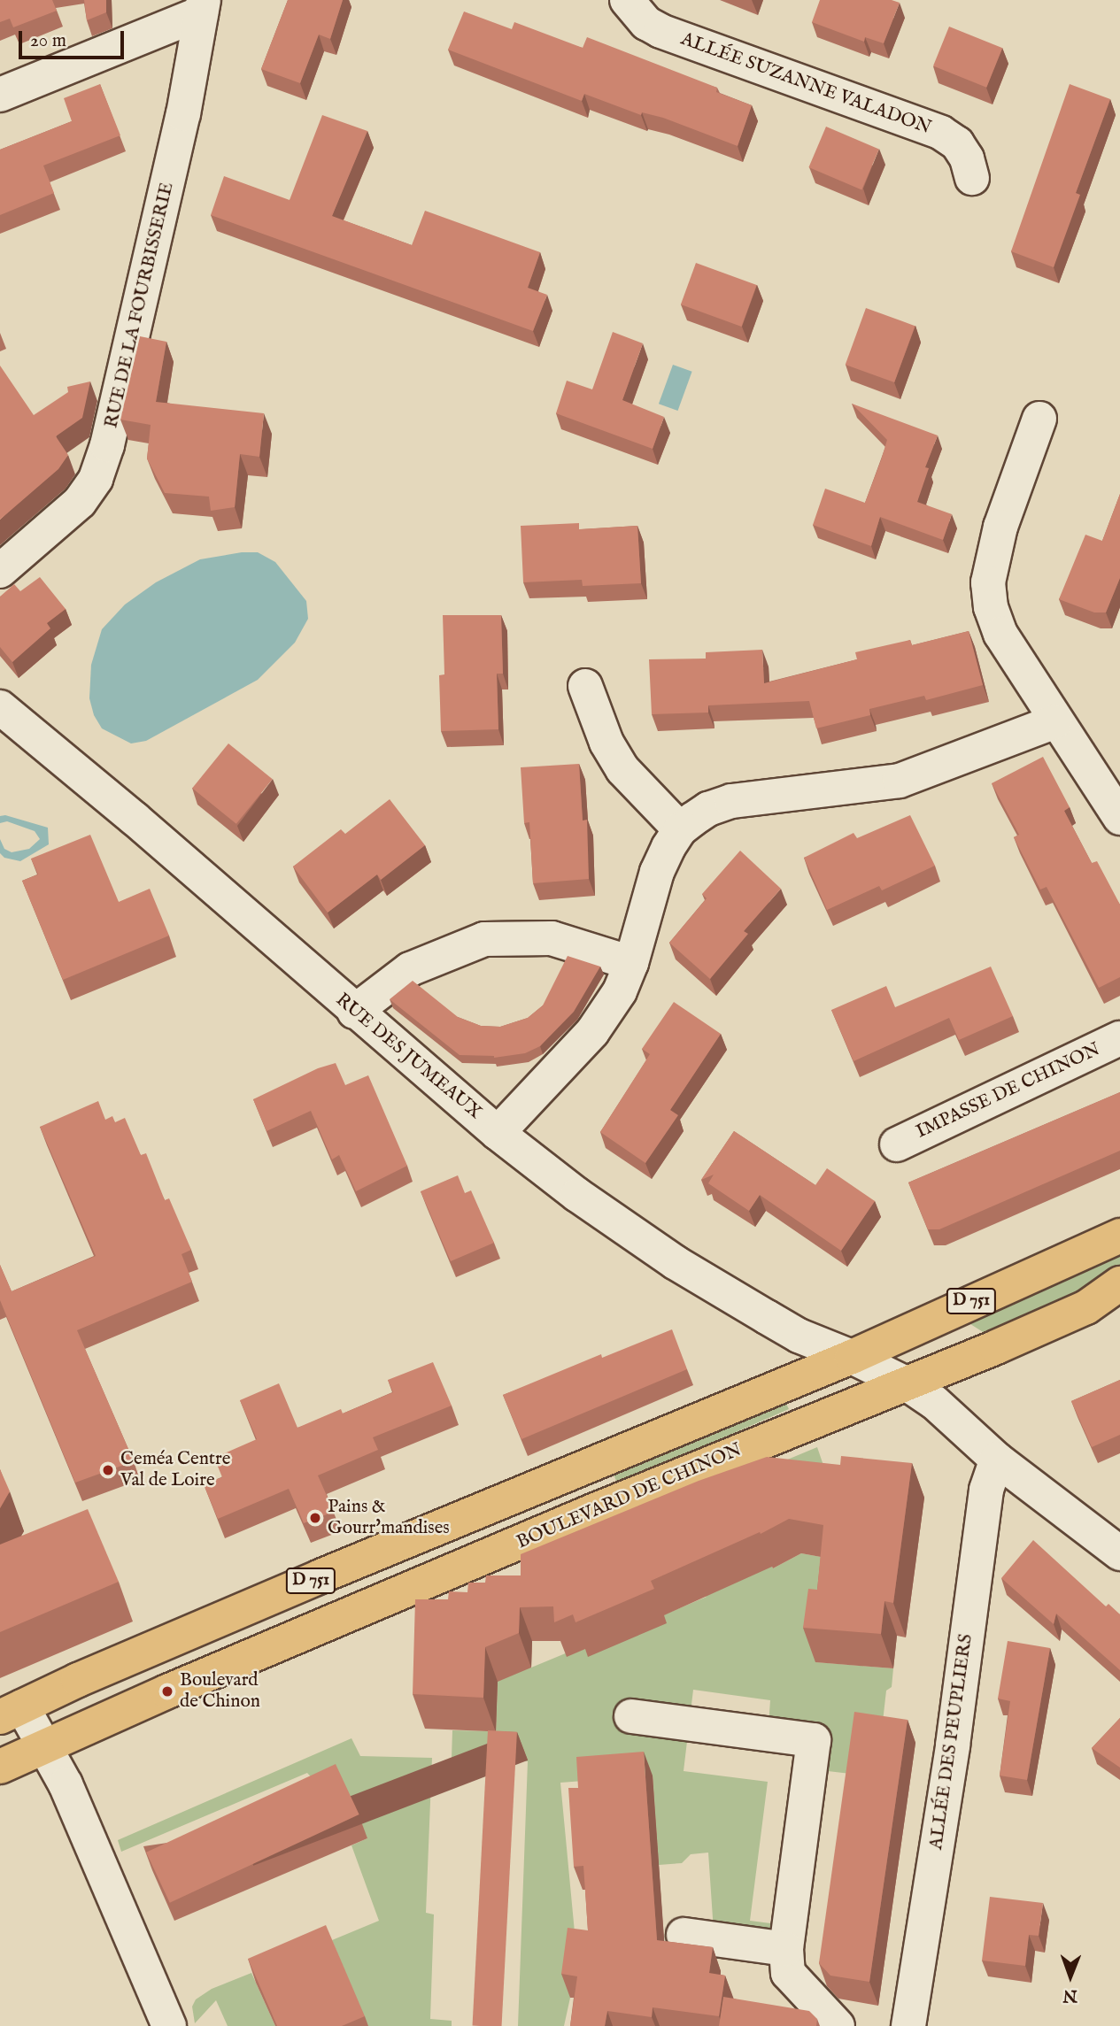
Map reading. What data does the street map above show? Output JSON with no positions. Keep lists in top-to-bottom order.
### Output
{
  "streets": {
    "main road": ["D 751", "BOULEVARD DE CHINON"],
    "street": [
      "ALLÉE SUZANNE VALADON",
      "RUE DE LA FOURBISSERIE",
      "RUE DES JUMEAUX",
      "IMPASSE DE CHINON",
      "ALLÉE DES PEUPLIERS"
    ]
  },
  "crossings": [
    ["RUE DES JUMEAUX", "D 751"],
    ["RUE DES JUMEAUX", "BOULEVARD DE CHINON"],
    ["RUE DES JUMEAUX", "ALLÉE DES PEUPLIERS"]
  ],
  "places": ["Ceméa Centre Val de Loire", "Pains & Gourr'mandises", "Boulevard de Chinon"],
  "scale_bar": "20 m",
  "north": "bottom"
}
